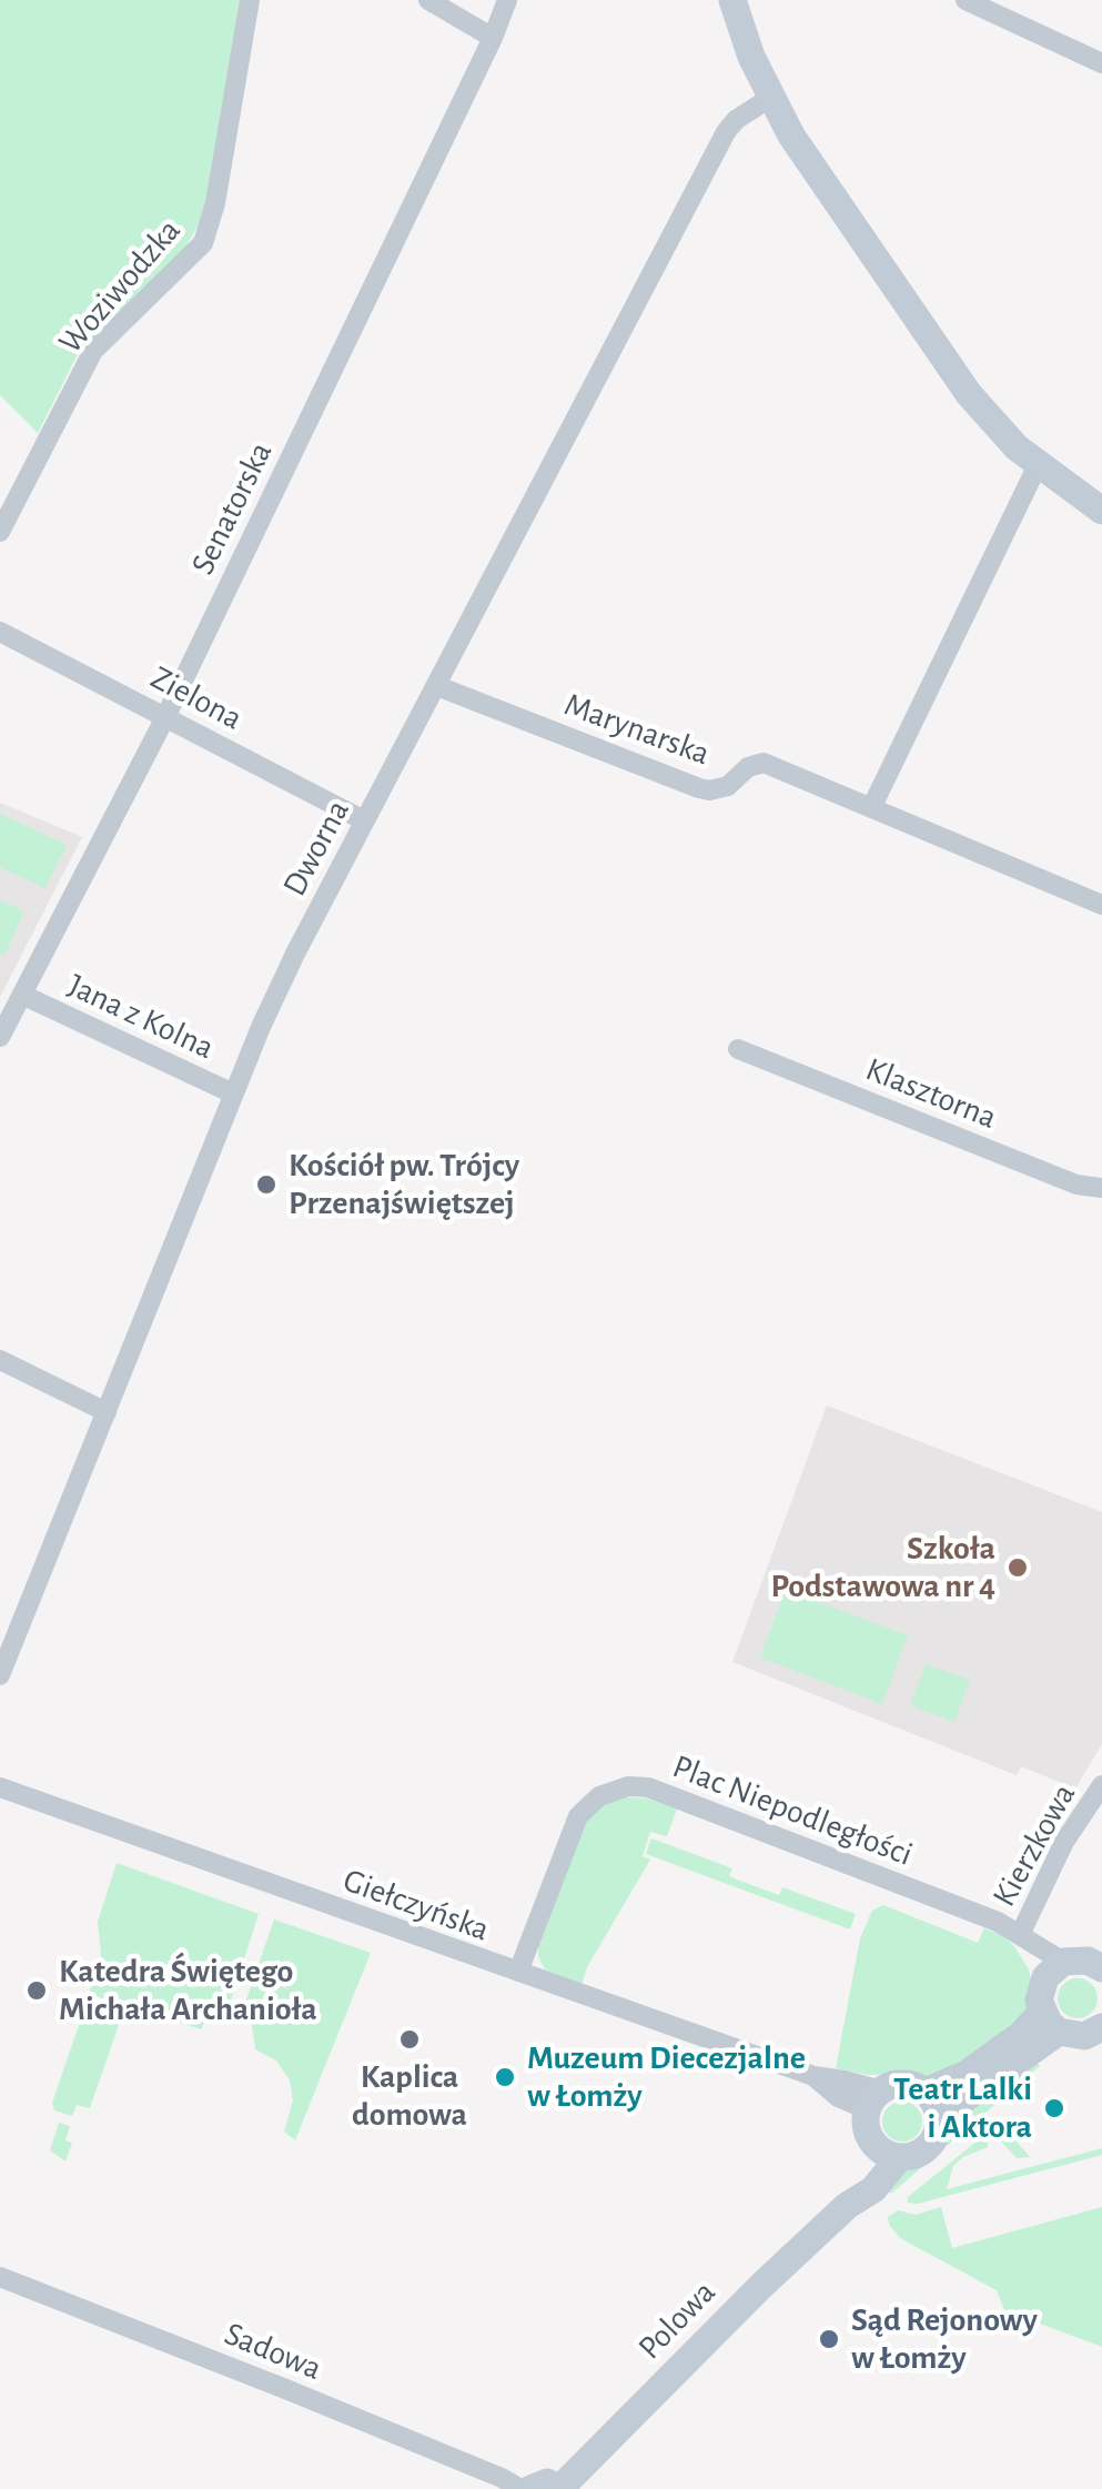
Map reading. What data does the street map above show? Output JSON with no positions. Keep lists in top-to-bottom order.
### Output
{
  "streets": {
    "street": [
      "Woziwodzka",
      "Senatorska",
      "Zielona",
      "Marynarska",
      "Dworna",
      "Jana z Kolna",
      "Klasztorna",
      "Plac Niepodległości",
      "Kierzkowa",
      "Giełczyńska",
      "Polowa",
      "Sadowa"
    ]
  },
  "crossings": [
    ["Senatorska", "Zielona"],
    ["Senatorska", "Jana z Kolna"],
    ["Zielona", "Dworna"],
    ["Marynarska", "Dworna"],
    ["Dworna", "Jana z Kolna"],
    ["Plac Niepodległości", "Kierzkowa"],
    ["Plac Niepodległości", "Giełczyńska"],
    ["Giełczyńska", "Polowa"]
  ],
  "places": [
    "Kościół pw. Trójcy Przenajświętszej",
    "Szkoła Podstawowa nr 4",
    "Katedra Świętego Michała Archanioła",
    "Kaplica domowa",
    "Muzeum Diecezjalne w Łomży",
    "Teatr Lalki i Aktora",
    "Sąd Rejonowy w Łomży"
  ]
}
